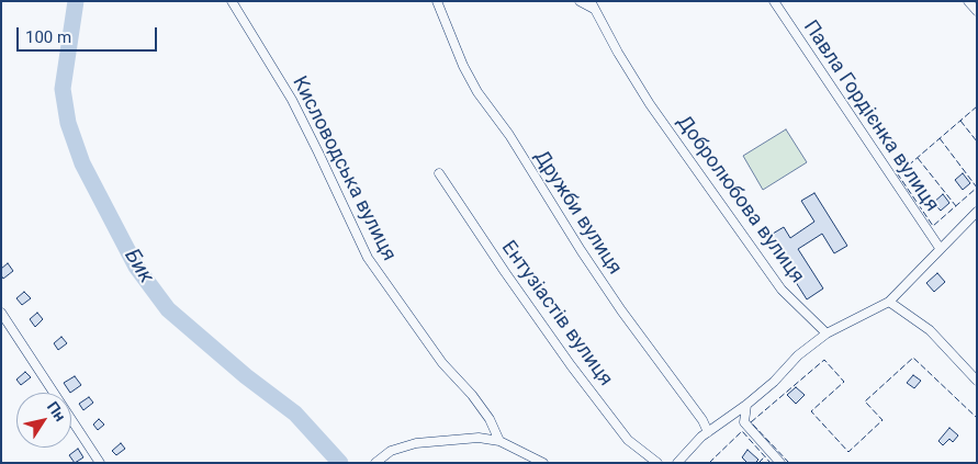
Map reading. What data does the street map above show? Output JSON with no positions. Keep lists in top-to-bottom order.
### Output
{
  "streets": {
    "street": [
      "Павла Гордієнка вулиця",
      "Кисловодська вулиця",
      "Добролюбова вулиця",
      "Дружби вулиця",
      "Ентузіастів вулиця"
    ]
  },
  "water": ["Бик"],
  "scale_bar": "100 m",
  "north": "top right"
}
